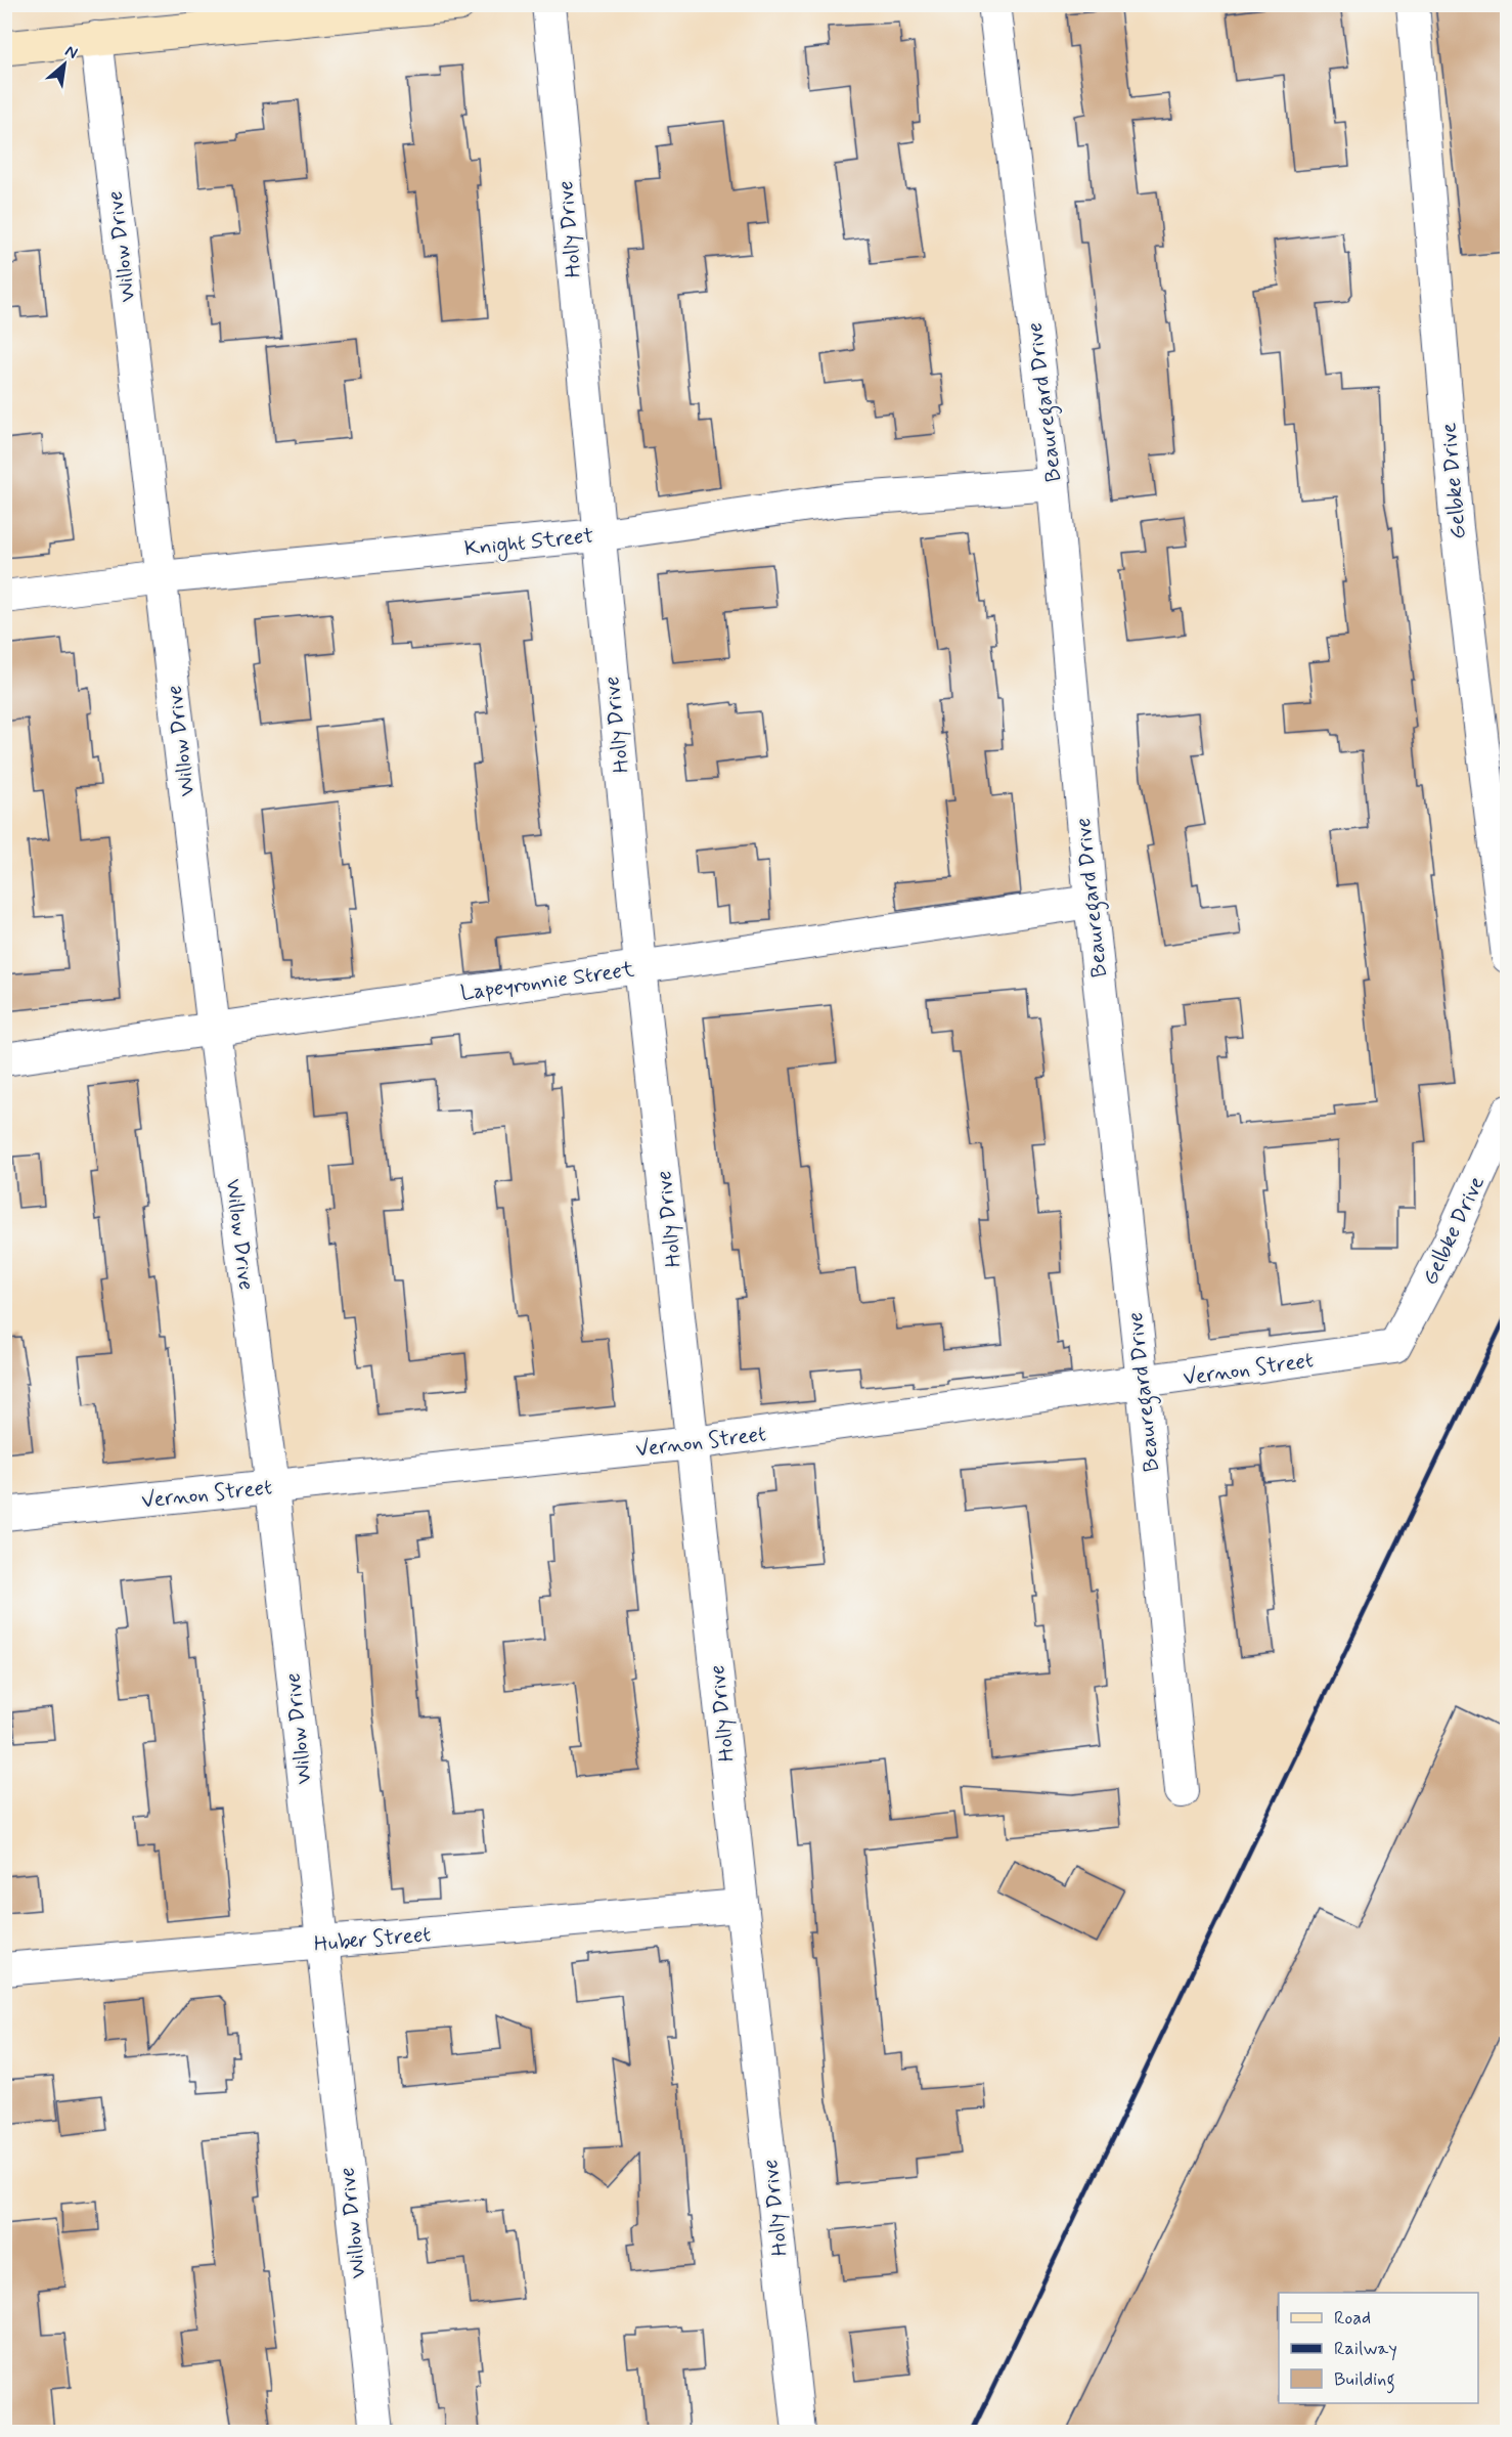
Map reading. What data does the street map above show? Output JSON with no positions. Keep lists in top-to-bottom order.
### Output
{
  "streets": {
    "street": [
      "Holly Drive",
      "Willow Drive",
      "Beauregard Drive",
      "Gelbke Drive",
      "Knight Street",
      "Lapeyronnie Street",
      "Vernon Street",
      "Huber Street"
    ]
  },
  "crossings": [
    ["Holly Drive", "Knight Street"],
    ["Holly Drive", "Lapeyronnie Street"],
    ["Holly Drive", "Vernon Street"],
    ["Holly Drive", "Huber Street"],
    ["Willow Drive", "Knight Street"],
    ["Willow Drive", "Lapeyronnie Street"],
    ["Willow Drive", "Vernon Street"],
    ["Willow Drive", "Huber Street"],
    ["Beauregard Drive", "Knight Street"],
    ["Beauregard Drive", "Lapeyronnie Street"],
    ["Beauregard Drive", "Vernon Street"],
    ["Gelbke Drive", "Vernon Street"]
  ],
  "legend": ["Road", "Railway", "Building"],
  "north": "top right"
}
